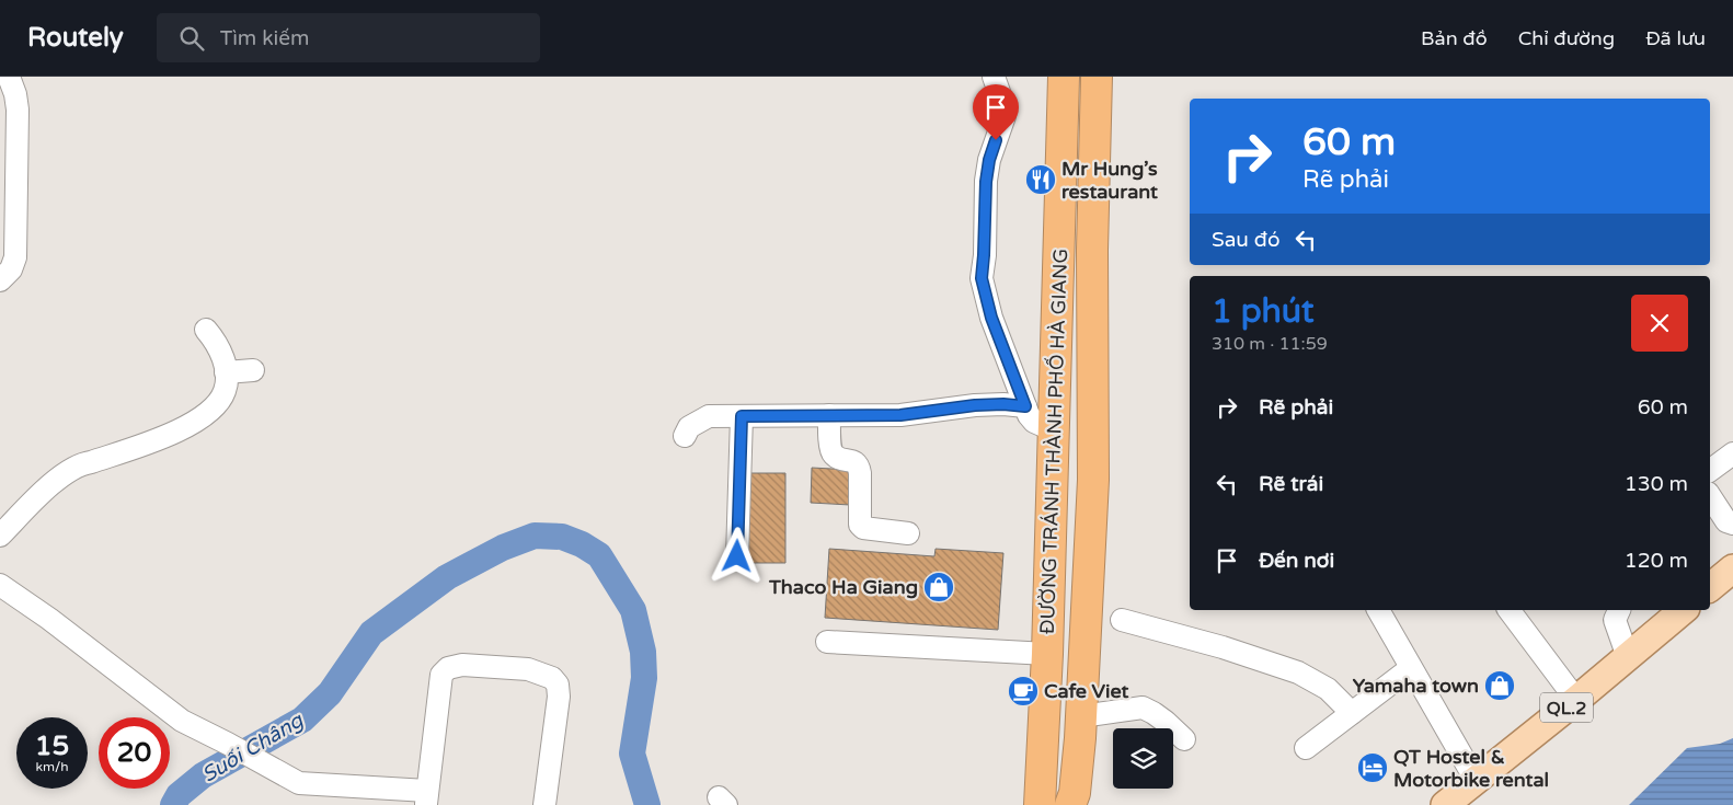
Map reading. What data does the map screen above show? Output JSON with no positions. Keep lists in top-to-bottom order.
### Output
{
  "streets": {
    "highway": ["ĐƯỜNG TRÁNH THÀNH PHỐ HÀ GIANG"],
    "main road": ["QL.2"]
  },
  "water": ["Suối Châng"],
  "places": {
    "restaurant": ["Mr Hung’s restaurant"],
    "shop": ["Thaco Ha Giang", "Yamaha town"],
    "cafe": ["Cafe Viet"],
    "hotel": ["QT Hostel & Motorbike rental"]
  },
  "page": {
    "header": "Routely",
    "search": "Tìm kiếm",
    "nav": ["Bản đồ", "Chỉ đường", "Đã lưu"],
    "turn": ["60 m", "Rẽ phải"],
    "then": "Sau đó",
    "heading": ["1 phút", "310 m · 11:59"],
    "list": [
      {
        "name": "Rẽ phải",
        "value": "60 m"
      },
      {
        "name": "Rẽ trái",
        "value": "130 m"
      },
      {
        "name": "Đến nơi",
        "value": "120 m"
      }
    ],
    "speed": "15 km/h",
    "limit": "20"
  }
}
